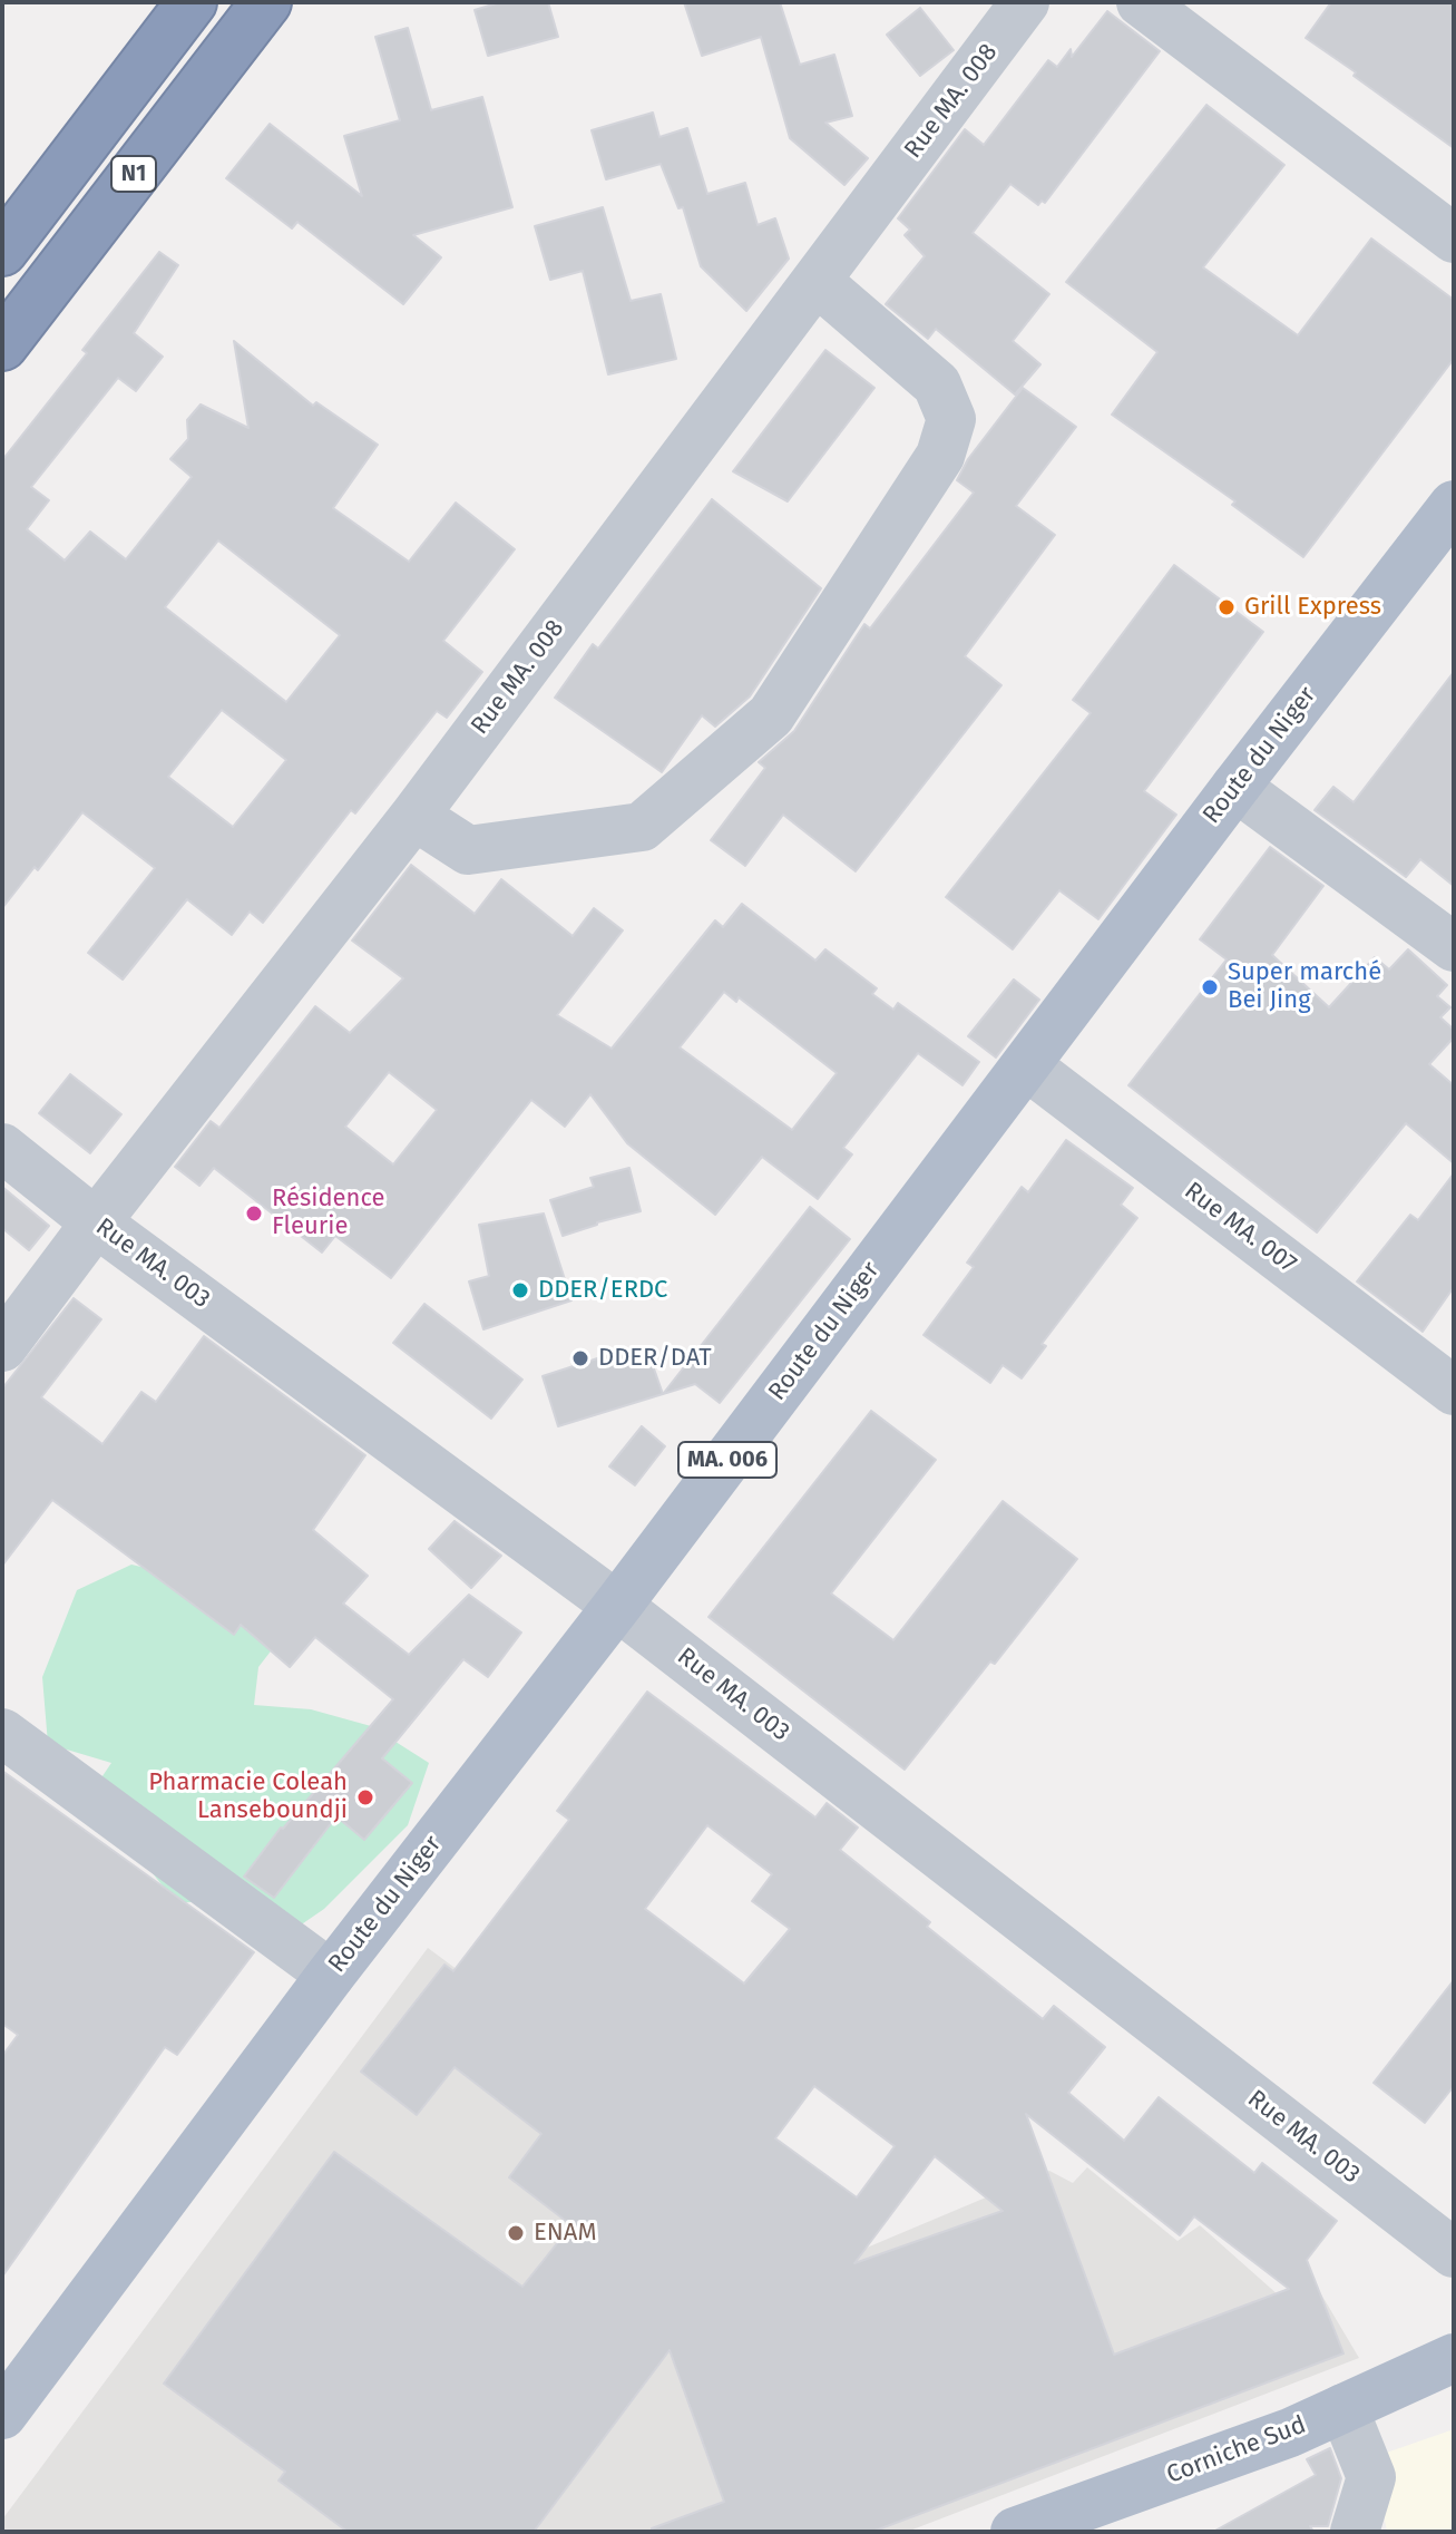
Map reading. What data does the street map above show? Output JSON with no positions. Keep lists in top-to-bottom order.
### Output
{
  "streets": {
    "highway": ["N1"],
    "main road": ["Route du Niger", "MA. 006", "Corniche Sud"],
    "street": ["Rue MA. 008", "Rue MA. 007", "Rue MA. 003"]
  },
  "crossings": [
    ["Rue MA. 008", "Rue MA. 003"],
    ["Route du Niger", "Rue MA. 007"],
    ["Route du Niger", "Rue MA. 003"]
  ],
  "places": [
    "Grill Express",
    "Super marché Bei Jing",
    "Résidence Fleurie",
    "DDER/ERDC",
    "DDER/DAT",
    "Pharmacie Coleah Lanseboundji",
    "ENAM"
  ]
}
